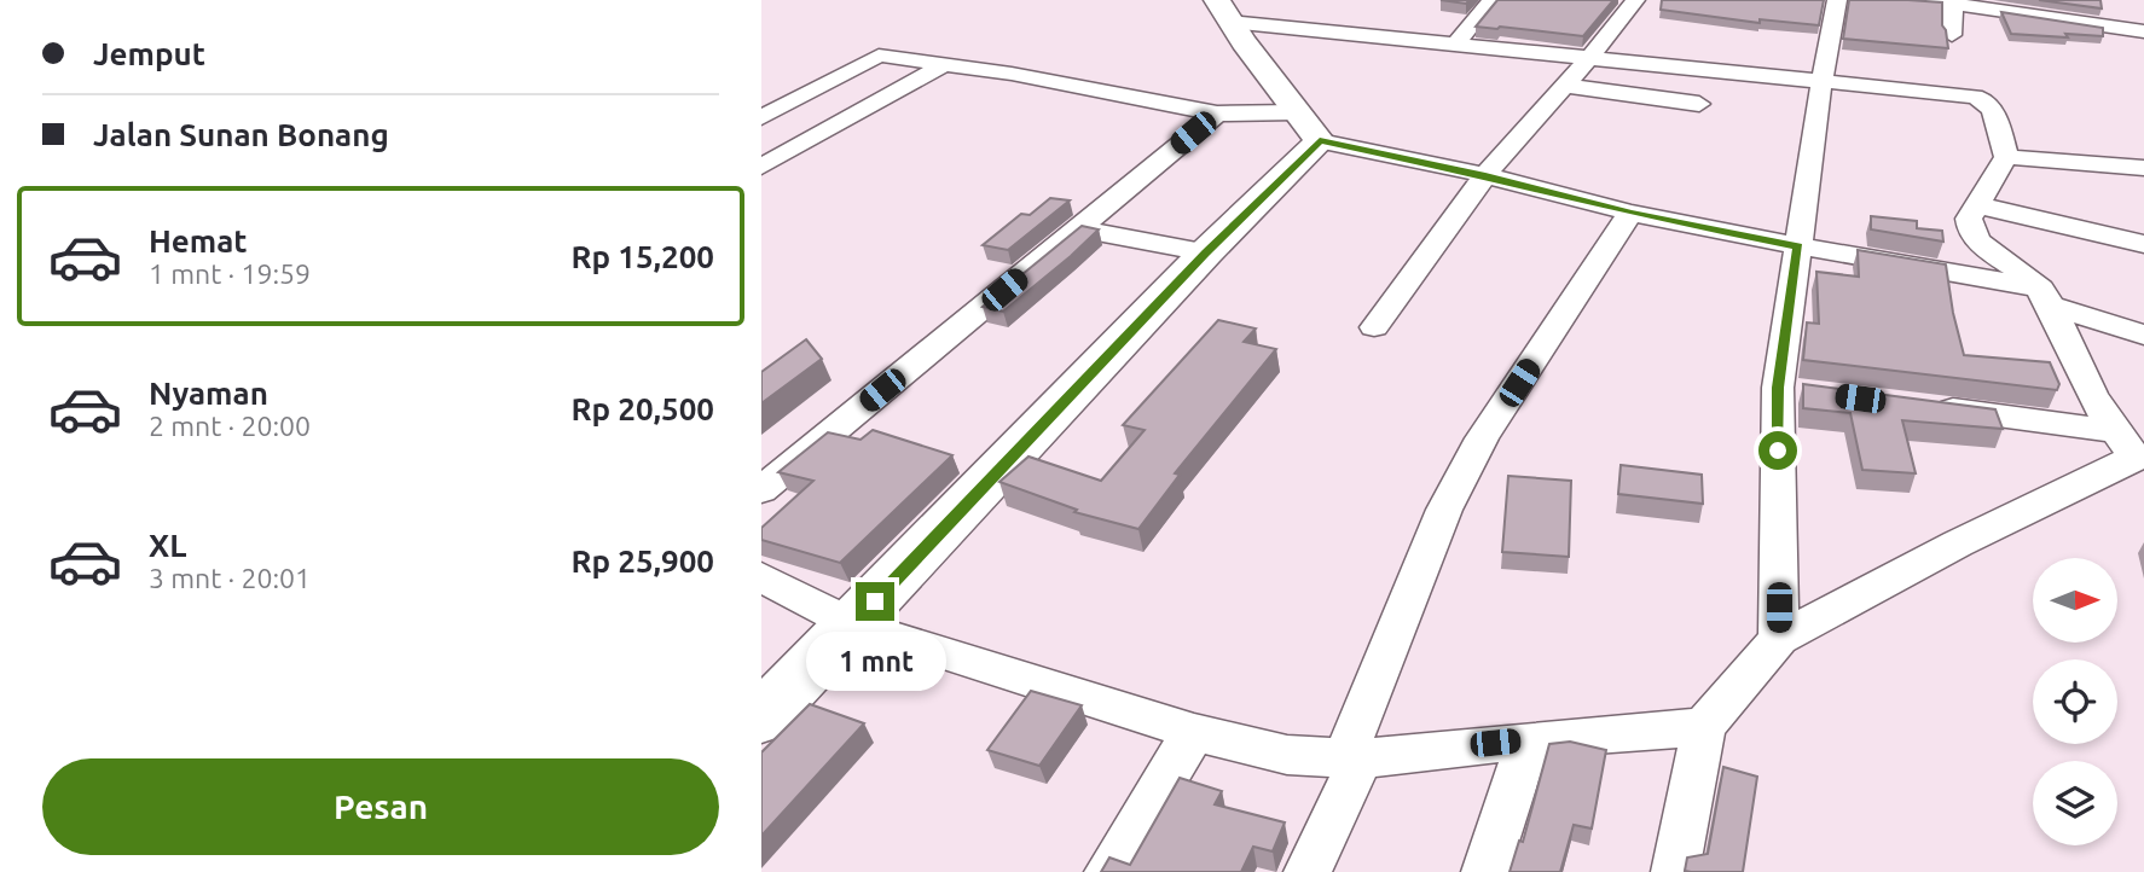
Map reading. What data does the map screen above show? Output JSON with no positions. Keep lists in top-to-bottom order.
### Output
{
  "north": "right",
  "page": {
    "banner": ["Jemput", "Jalan Sunan Bonang"],
    "list": [
      {
        "name": "Hemat",
        "note": "1 mnt · 19:59",
        "value": "Rp 15,200"
      },
      {
        "name": "Nyaman",
        "note": "2 mnt · 20:00",
        "value": "Rp 20,500"
      },
      {
        "name": "XL",
        "note": "3 mnt · 20:01",
        "value": "Rp 25,900"
      }
    ],
    "bubble": "1 mnt",
    "buttons": "Pesan"
  }
}
